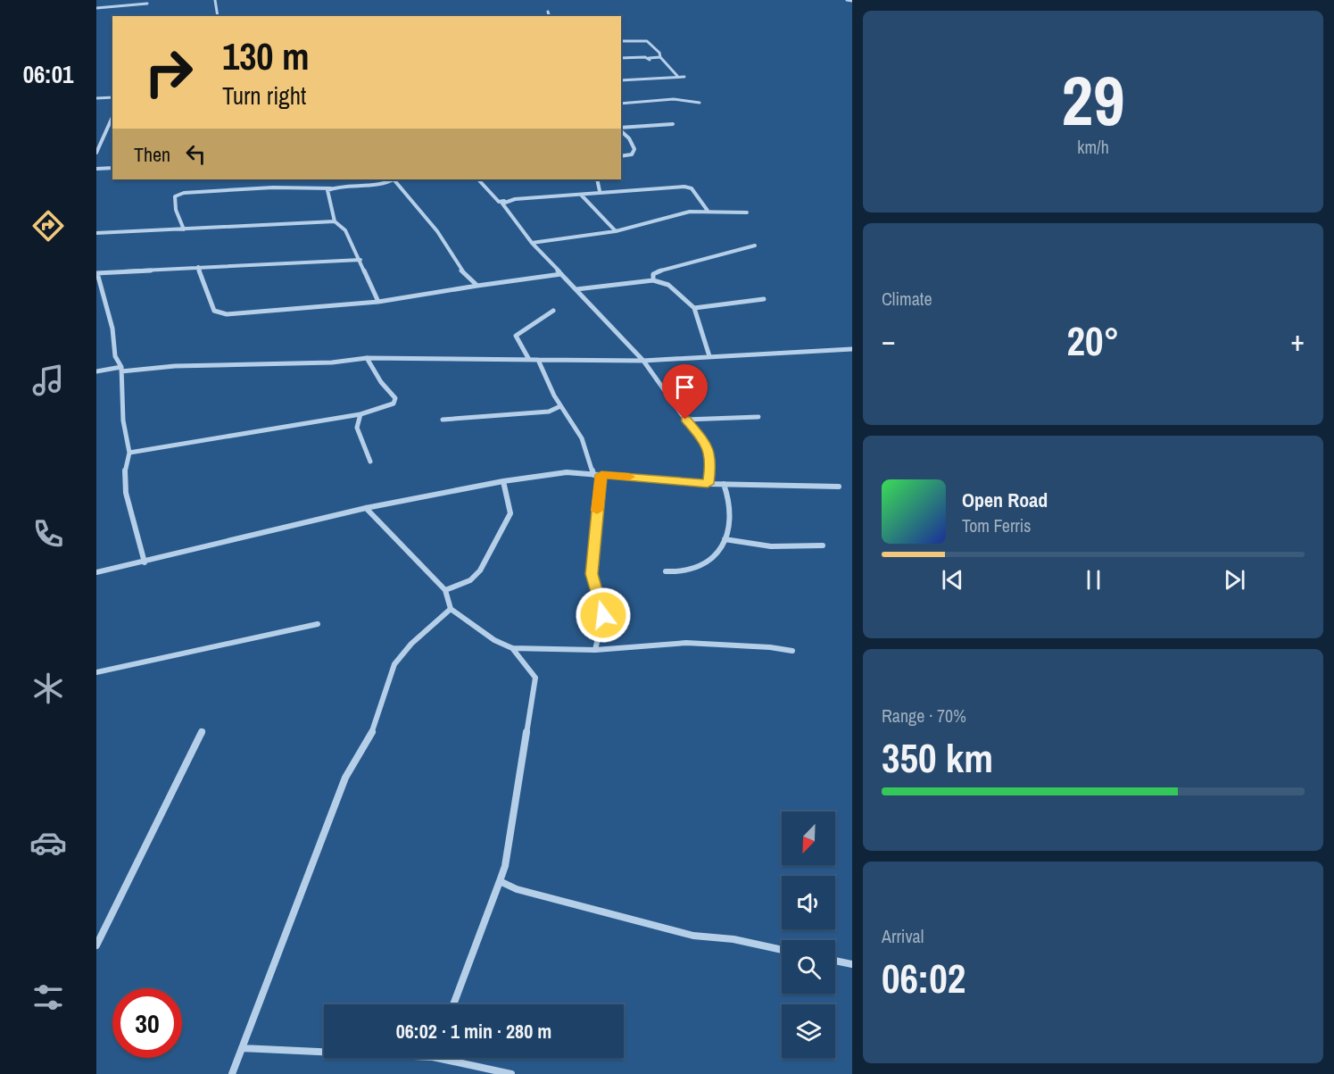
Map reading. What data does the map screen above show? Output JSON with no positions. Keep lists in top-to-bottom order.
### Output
{
  "north": "bottom left",
  "page": {
    "tabs": "06:01",
    "tile": [
      ["29", "km/h"],
      "Climate",
      ["Range · 70%", "350 km"],
      ["Arrival", "06:02"]
    ],
    "turn": ["130 m", "Turn right"],
    "then": "Then",
    "heat": ["−", "20°", "+"],
    "song": ["Open Road", "Tom Ferris"],
    "limit": "30",
    "trip": "06:02 · 1 min · 280 m"
  }
}
